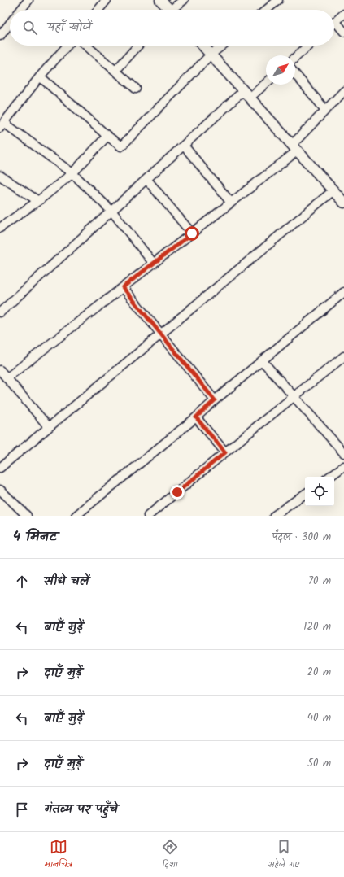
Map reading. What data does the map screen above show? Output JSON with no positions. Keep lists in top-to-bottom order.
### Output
{
  "north": "top right",
  "page": {
    "search": "यहाँ खोजें",
    "heading": ["4 मिनट", "पैदल · 300 m"],
    "list": [
      ["सीधे चलें", "70 m"],
      ["बाएँ मुड़ें", "120 m"],
      ["दाएँ मुड़ें", "20 m"],
      ["बाएँ मुड़ें", "40 m"],
      ["दाएँ मुड़ें", "50 m"],
      "गंतव्य पर पहुँचे"
    ],
    "nav": ["मानचित्र", "दिशा", "सहेजे गए"]
  }
}
